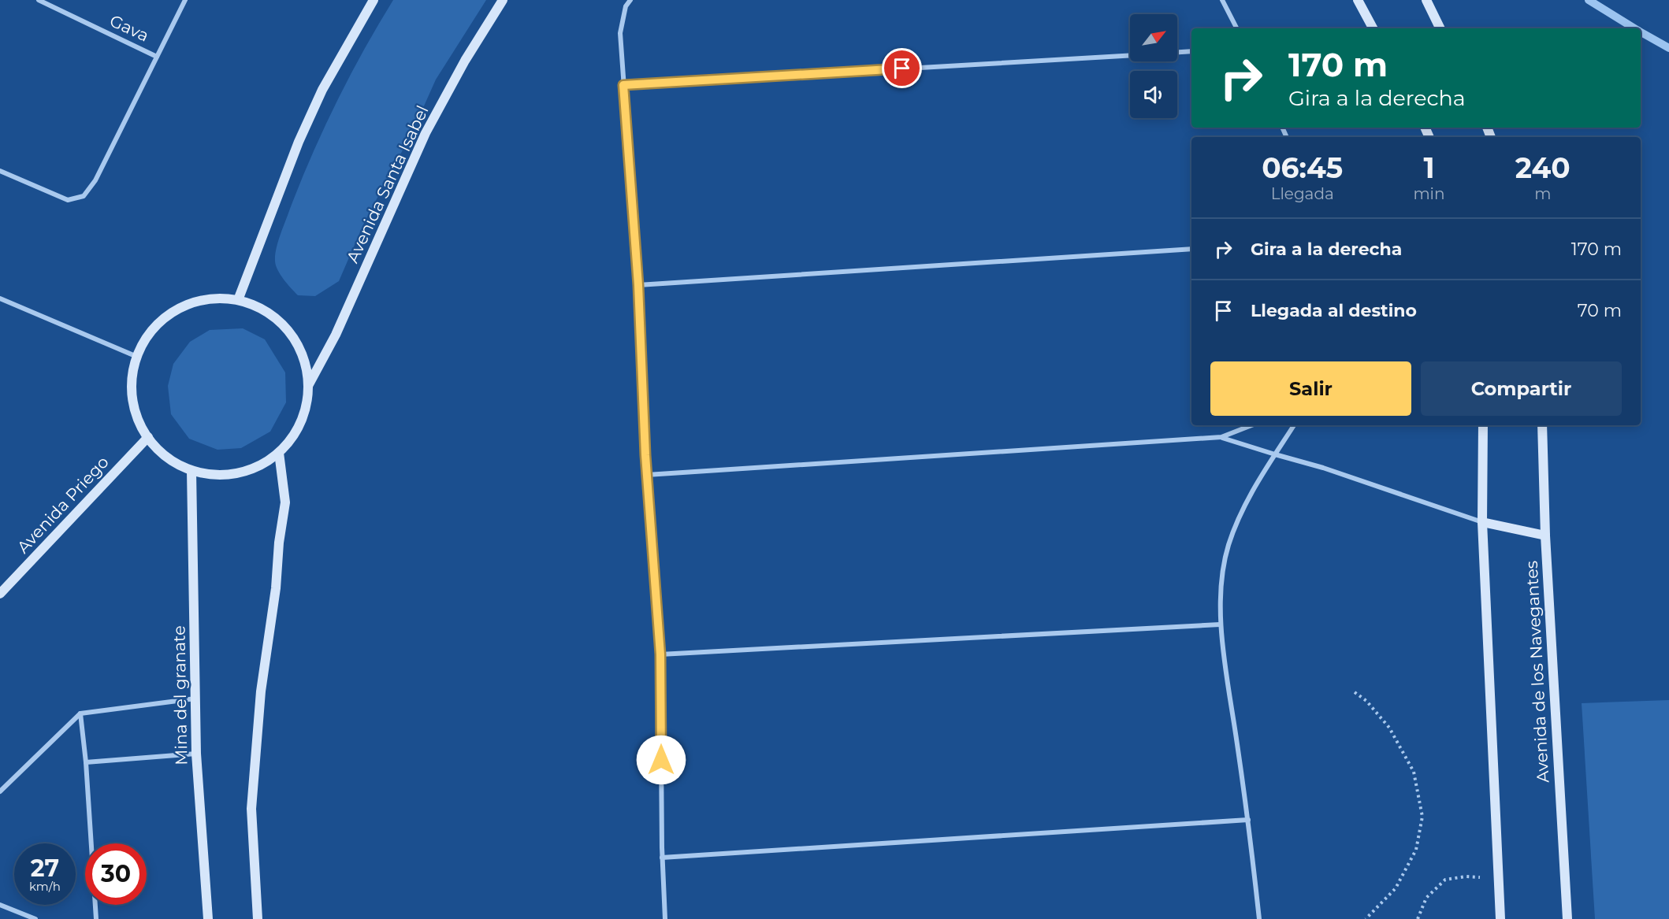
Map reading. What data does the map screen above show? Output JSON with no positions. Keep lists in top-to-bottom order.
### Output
{
  "streets": {
    "street": [
      "Gava",
      "Avenida Santa Isabel",
      "Avenida Priego",
      "Avenida de los Navegantes",
      "Mina del granate"
    ]
  },
  "north": "top right",
  "page": {
    "turn": ["170 m", "Gira a la derecha"],
    "eta": [
      "06:45",
      "Llegada",
      "1",
      "min",
      "240",
      "m"
    ],
    "list": [
      {
        "name": "Gira a la derecha",
        "value": "170 m"
      },
      {
        "name": "Llegada al destino",
        "value": "70 m"
      }
    ],
    "buttons": ["Salir", "Compartir"],
    "speed": "27 km/h",
    "limit": "30"
  }
}
